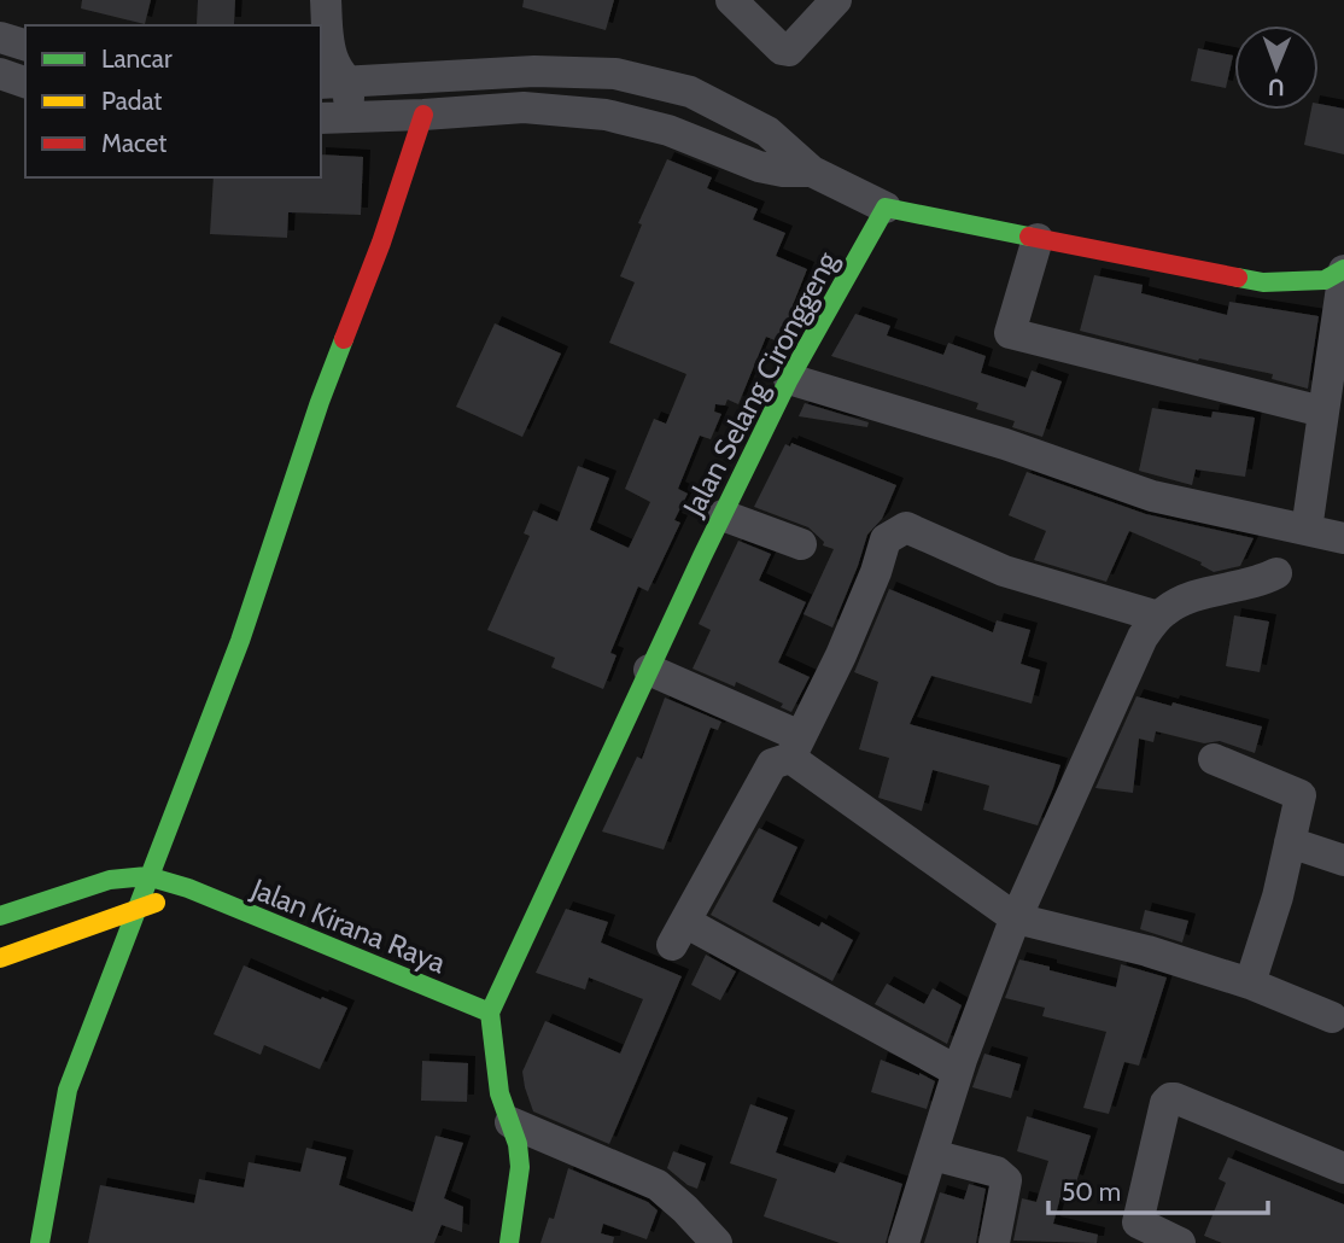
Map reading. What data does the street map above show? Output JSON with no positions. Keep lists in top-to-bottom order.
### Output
{
  "streets": {
    "street": ["Jalan Selang Cironggeng", "Jalan Kirana Raya"]
  },
  "crossings": [
    ["Jalan Selang Cironggeng", "Jalan Kirana Raya"]
  ],
  "legend": ["Lancar", "Padat", "Macet"],
  "scale_bar": "50 m",
  "north": "bottom"
}
